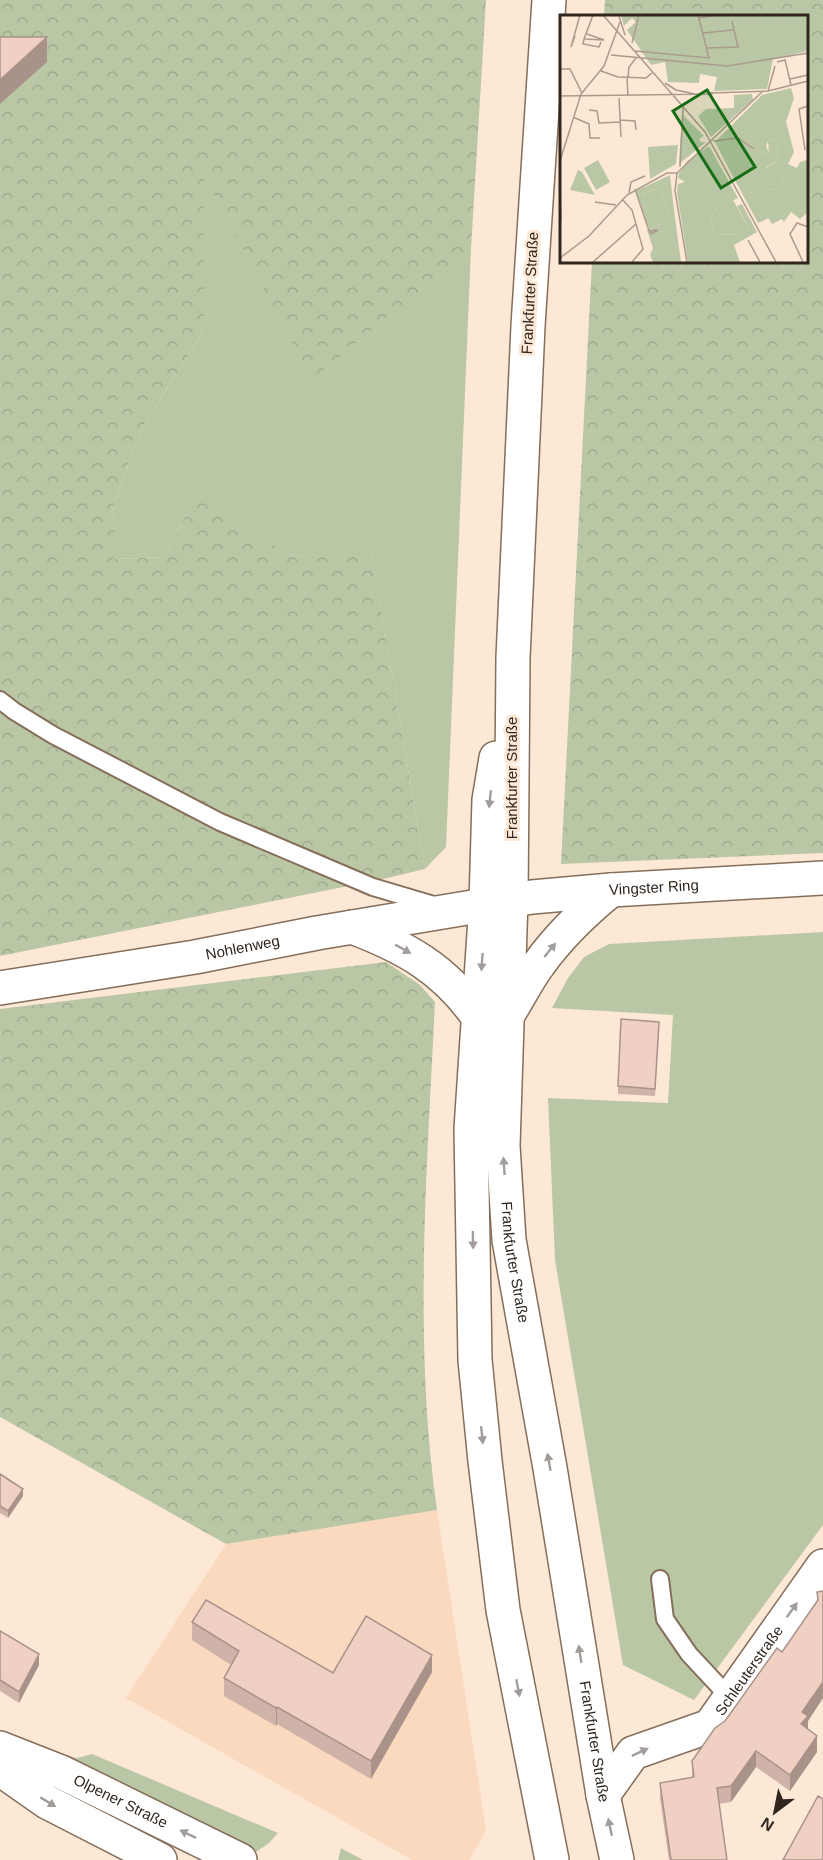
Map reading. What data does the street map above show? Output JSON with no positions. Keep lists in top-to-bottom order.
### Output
{
  "streets": {
    "main road": [
      "Frankfurter Straße",
      "Vingster Ring",
      "Nohlenweg",
      "Schleuterstraße",
      "Olpener Straße"
    ]
  },
  "crossings": [
    ["Frankfurter Straße", "Vingster Ring"],
    ["Frankfurter Straße", "Nohlenweg"],
    ["Frankfurter Straße", "Schleuterstraße"],
    ["Vingster Ring", "Nohlenweg"]
  ],
  "one_way": ["Schleuterstraße"],
  "north": "bottom left"
}
